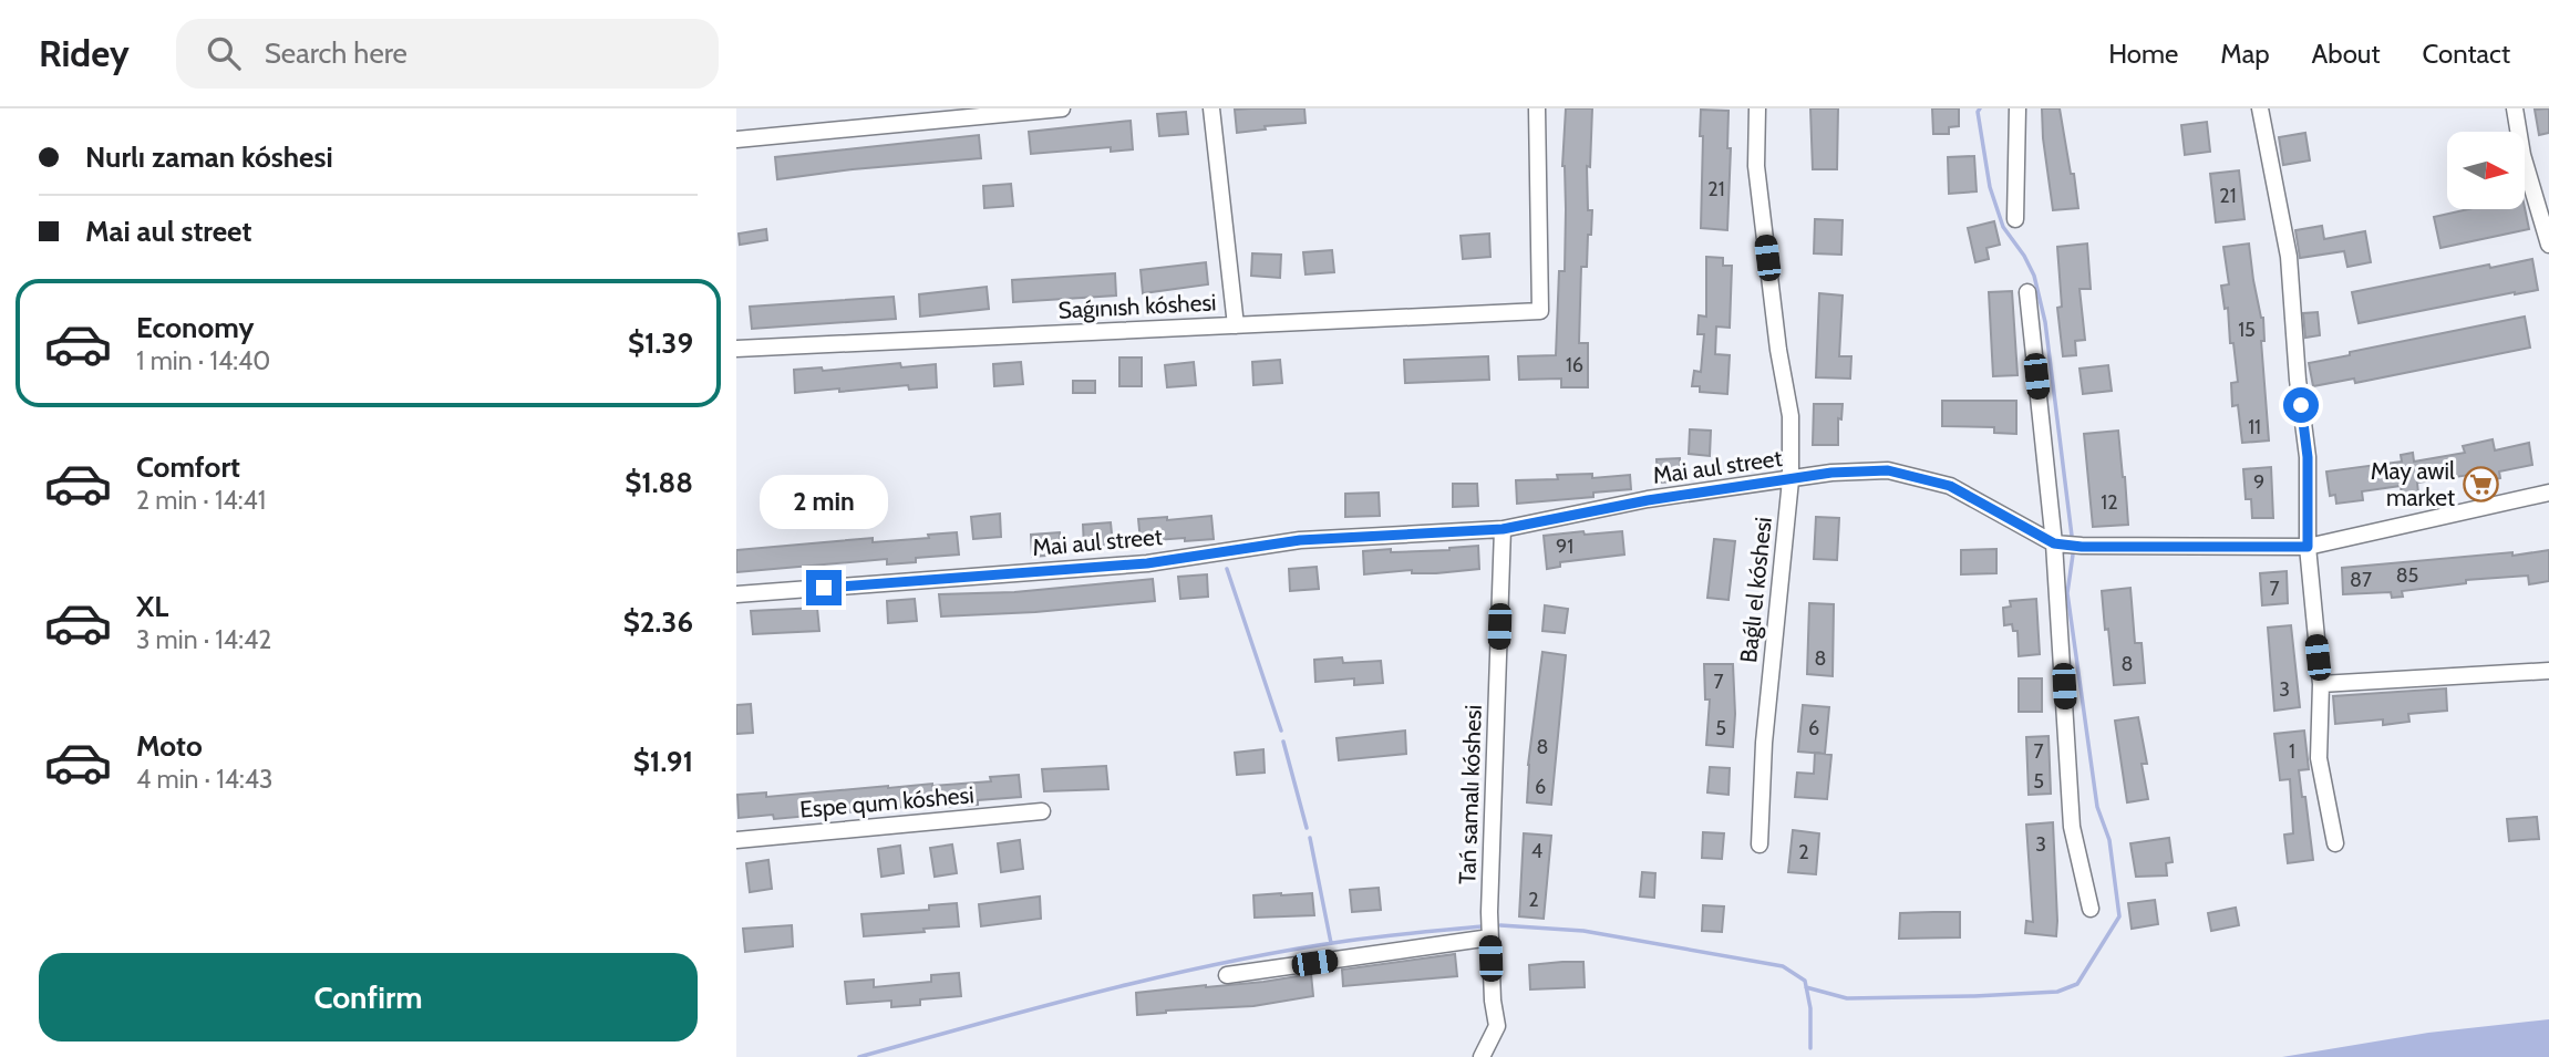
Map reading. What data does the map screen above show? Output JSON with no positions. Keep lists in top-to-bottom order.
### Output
{
  "streets": {
    "street": [
      "Saǵınısh kóshesi",
      "Mai aul street",
      "Baǵlı el kóshesi",
      "Tań samalı kóshesi",
      "Espe qum kóshesi"
    ]
  },
  "crossings": [
    ["Mai aul street", "Baǵlı el kóshesi"],
    ["Mai aul street", "Tań samalı kóshesi"]
  ],
  "places": {
    "supermarket": ["May awil market"]
  },
  "house_numbers": [
    "21",
    "21",
    "15",
    "16",
    "11",
    "9",
    "12",
    "91",
    "85",
    "87",
    "7",
    "8",
    "8",
    "7",
    "3",
    "5",
    "6",
    "8",
    "7",
    "1",
    "5",
    "6",
    "3",
    "4",
    "2",
    "2"
  ],
  "north": "right",
  "page": {
    "header": "Ridey",
    "search": "Search here",
    "nav": [
      "Home",
      "Map",
      "About",
      "Contact"
    ],
    "banner": ["Nurlı zaman kóshesi", "Mai aul street"],
    "list": [
      {
        "name": "Economy",
        "note": "1 min · 14:40",
        "value": "$1.39"
      },
      {
        "name": "Comfort",
        "note": "2 min · 14:41",
        "value": "$1.88"
      },
      {
        "name": "XL",
        "note": "3 min · 14:42",
        "value": "$2.36"
      },
      {
        "name": "Moto",
        "note": "4 min · 14:43",
        "value": "$1.91"
      }
    ],
    "bubble": "2 min",
    "buttons": "Confirm"
  }
}
